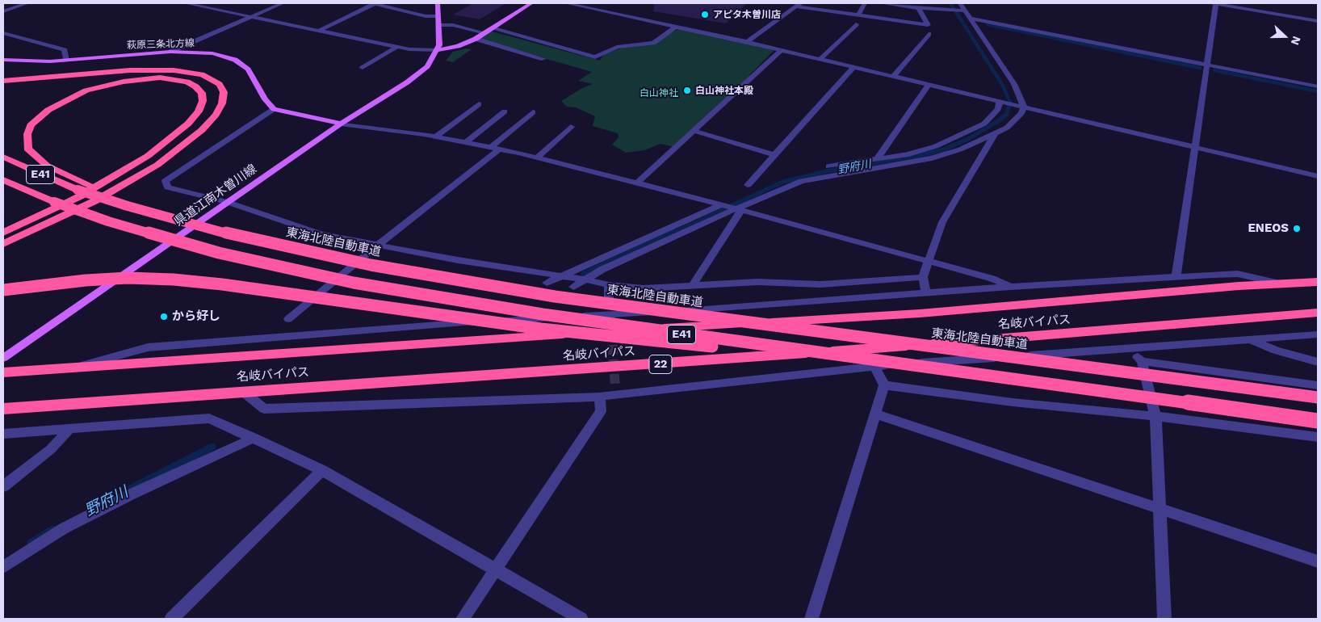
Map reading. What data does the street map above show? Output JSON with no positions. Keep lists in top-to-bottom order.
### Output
{
  "streets": {
    "highway": [
      "E41",
      "東海北陸自動車道",
      "名岐バイパス",
      "22"
    ],
    "main road": ["萩原三条北方線", "県道江南木曽川線"]
  },
  "water": ["野府川"],
  "parks": ["白山神社"],
  "places": [
    "アピタ木曽川店",
    "白山神社本殿",
    "ENEOS",
    "から好し"
  ],
  "north": "right"
}
